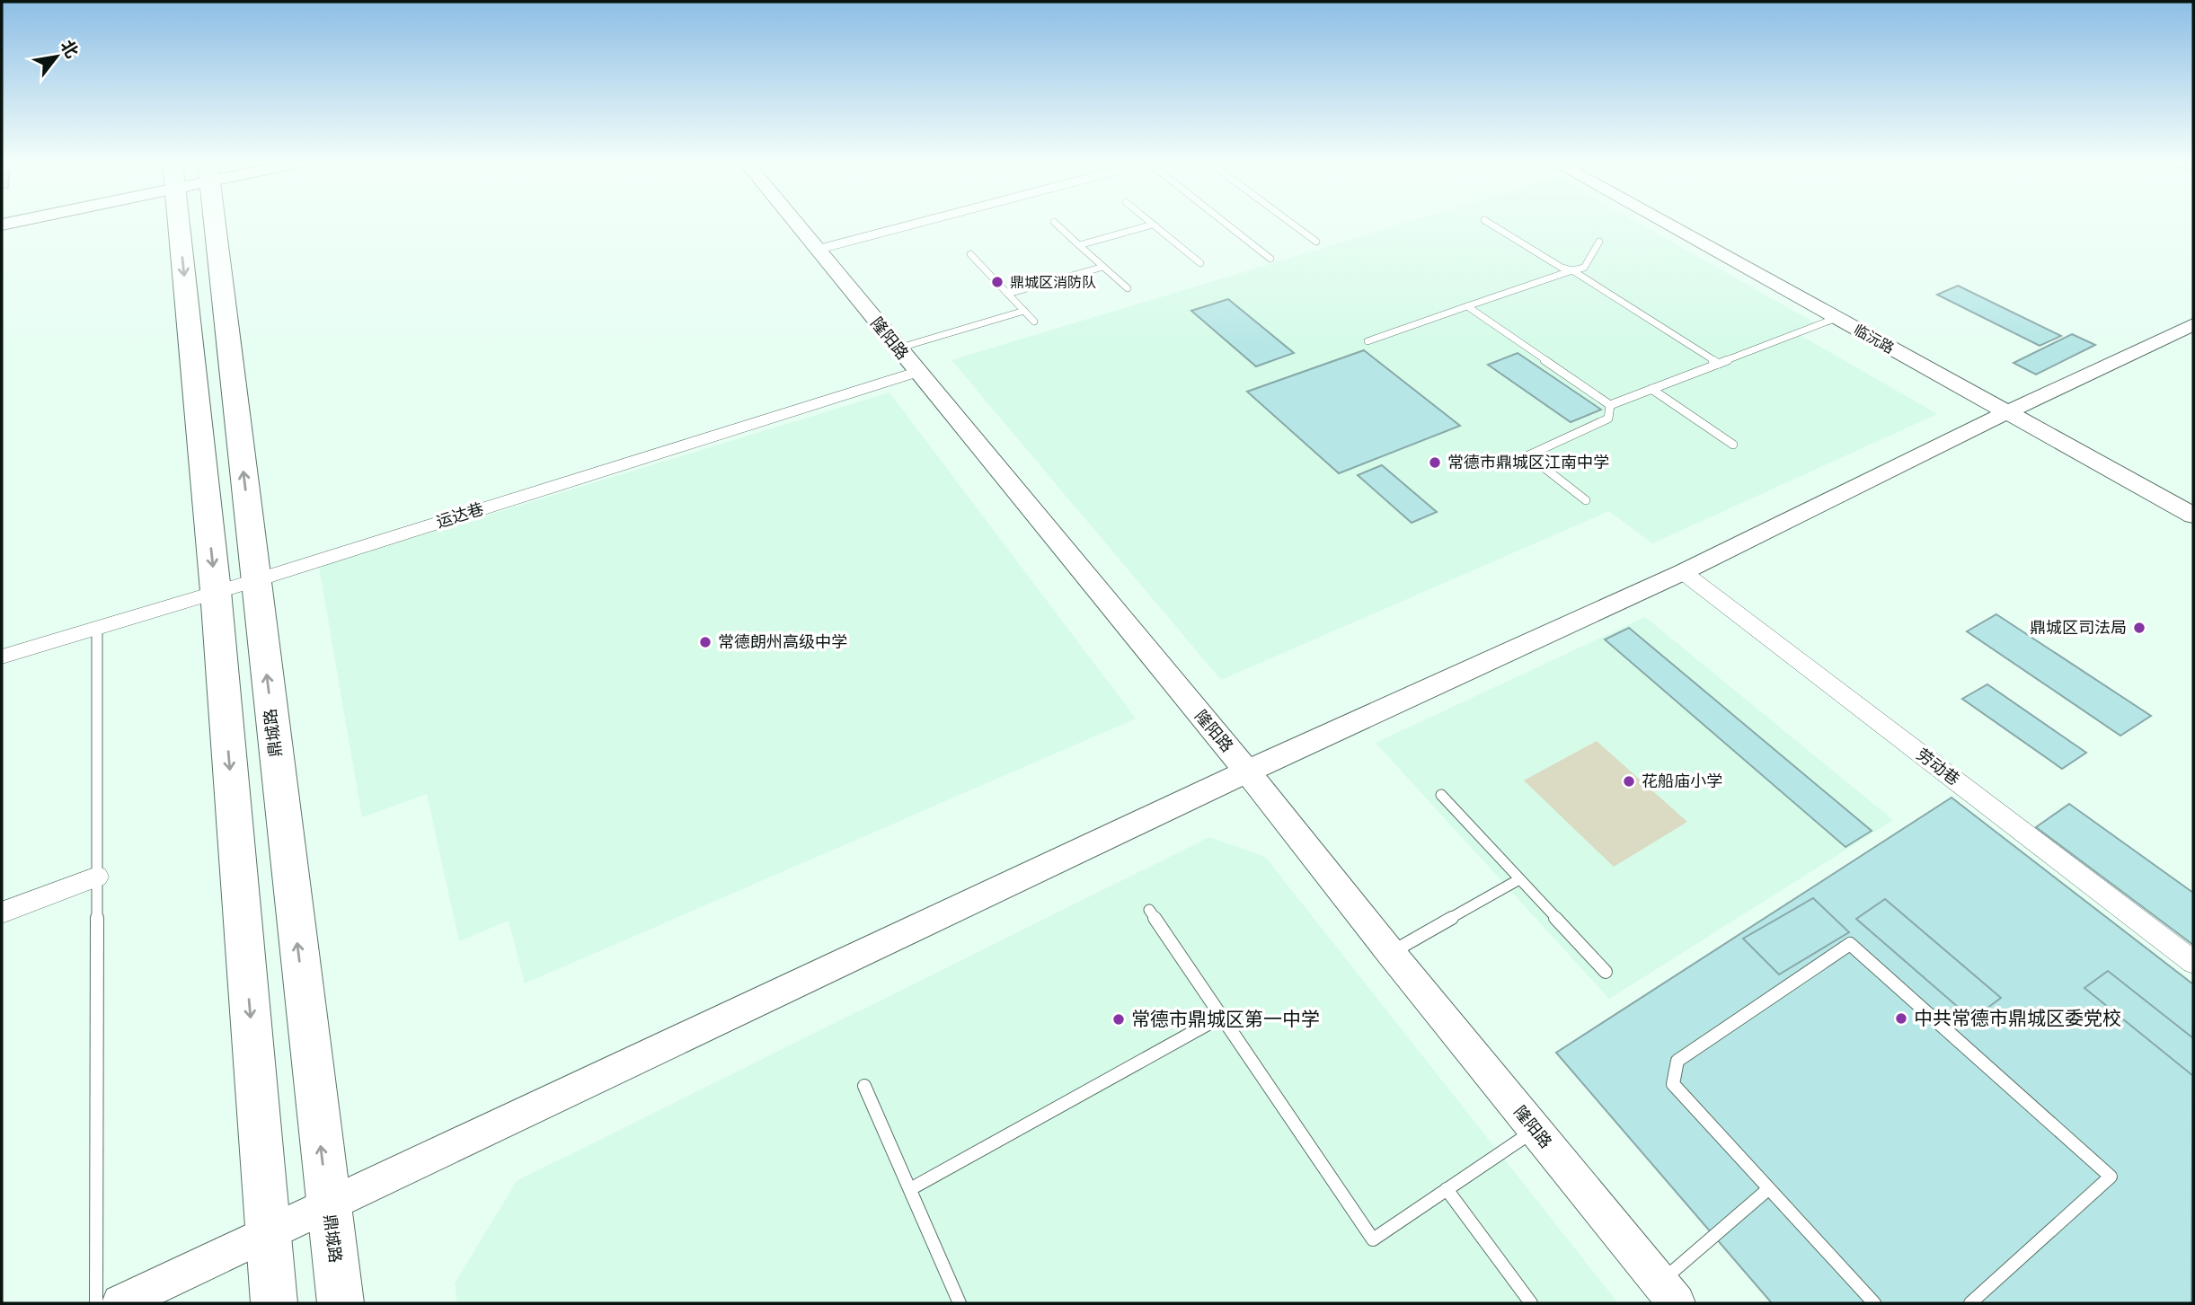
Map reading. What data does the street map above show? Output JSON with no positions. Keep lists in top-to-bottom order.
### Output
{
  "streets": {
    "main road": ["鼎城路"],
    "street": [
      "隆阳路",
      "临沅路",
      "运达巷",
      "劳动巷"
    ]
  },
  "crossings": [
    ["隆阳路", "运达巷"],
    ["运达巷", "鼎城路"]
  ],
  "places": [
    "鼎城区消防队",
    "常德市鼎城区江南中学",
    "鼎城区司法局",
    "常德朗州高级中学",
    "花船庙小学",
    "中共常德市鼎城区委党校",
    "常德市鼎城区第一中学"
  ],
  "north": "top right"
}
